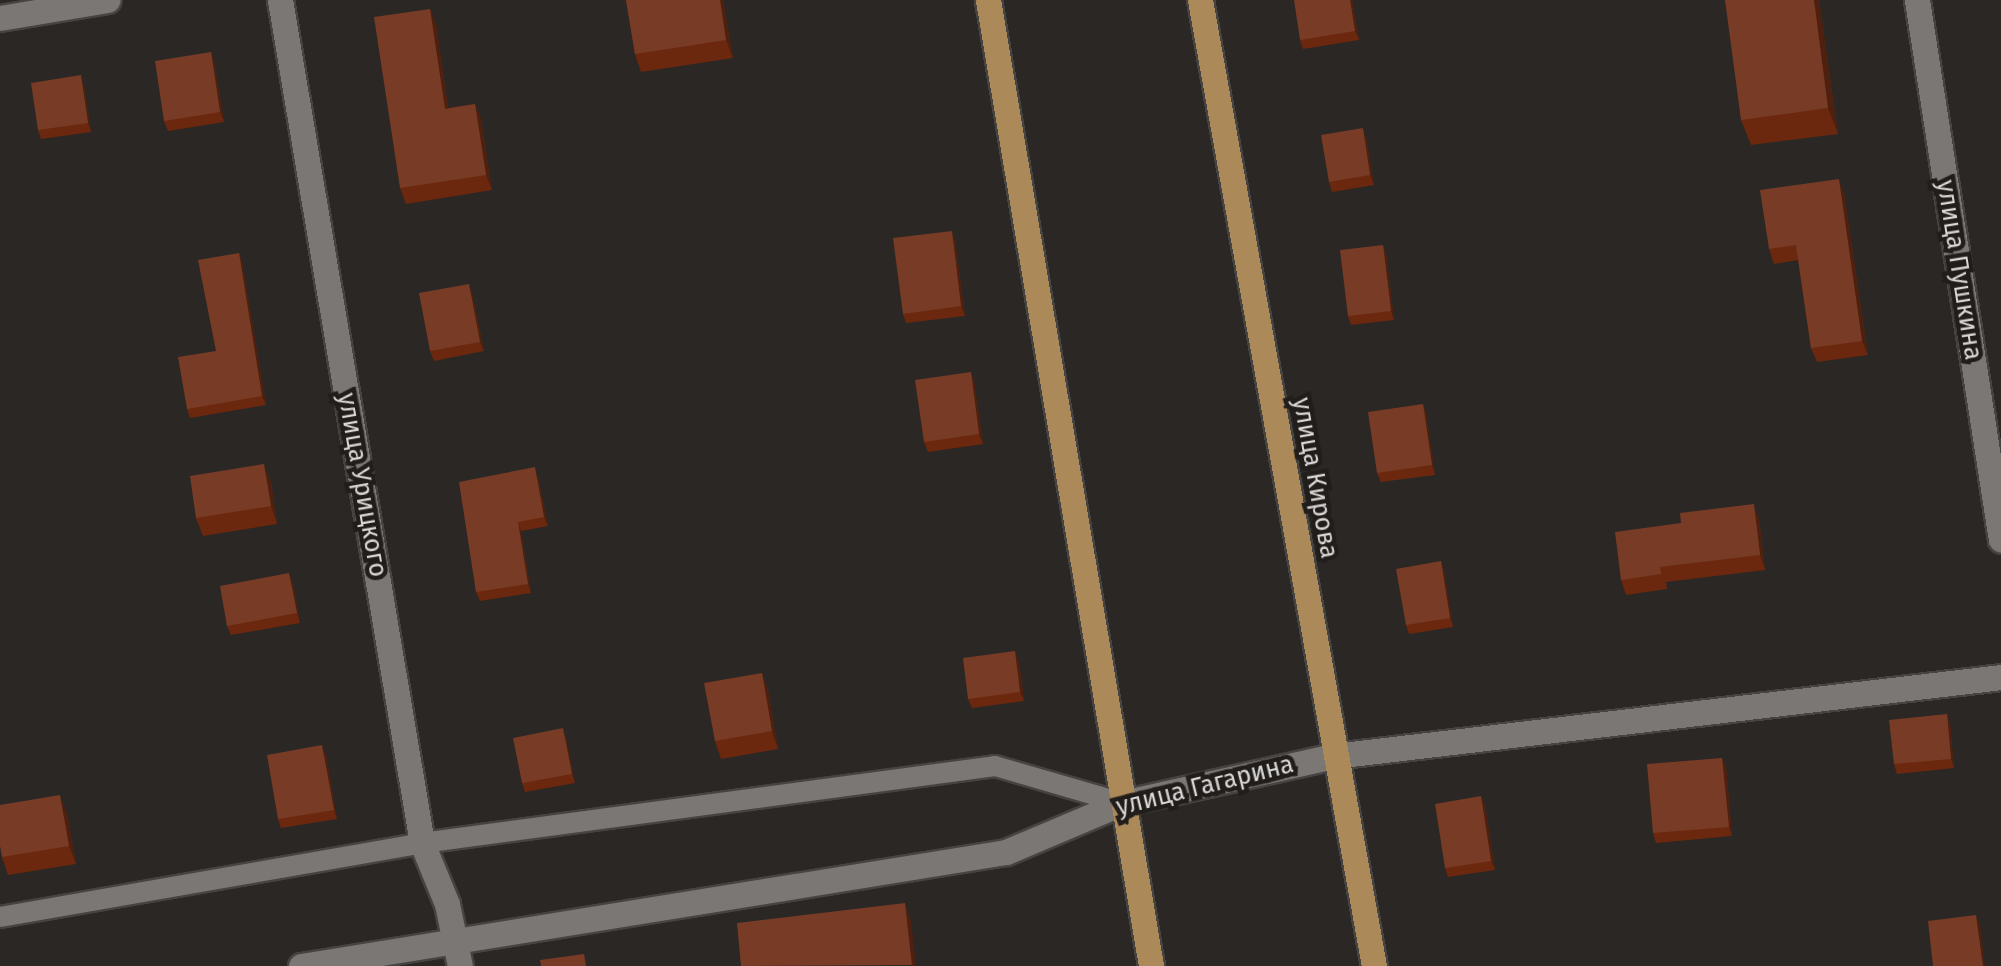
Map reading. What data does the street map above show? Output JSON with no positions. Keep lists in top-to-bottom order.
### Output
{
  "streets": {
    "main road": ["улица Кирова"],
    "street": ["улица Пушкина", "улица Урицкого", "улица Гагарина"]
  },
  "crossings": [
    ["улица Кирова", "улица Гагарина"],
    ["улица Урицкого", "улица Гагарина"]
  ]
}
